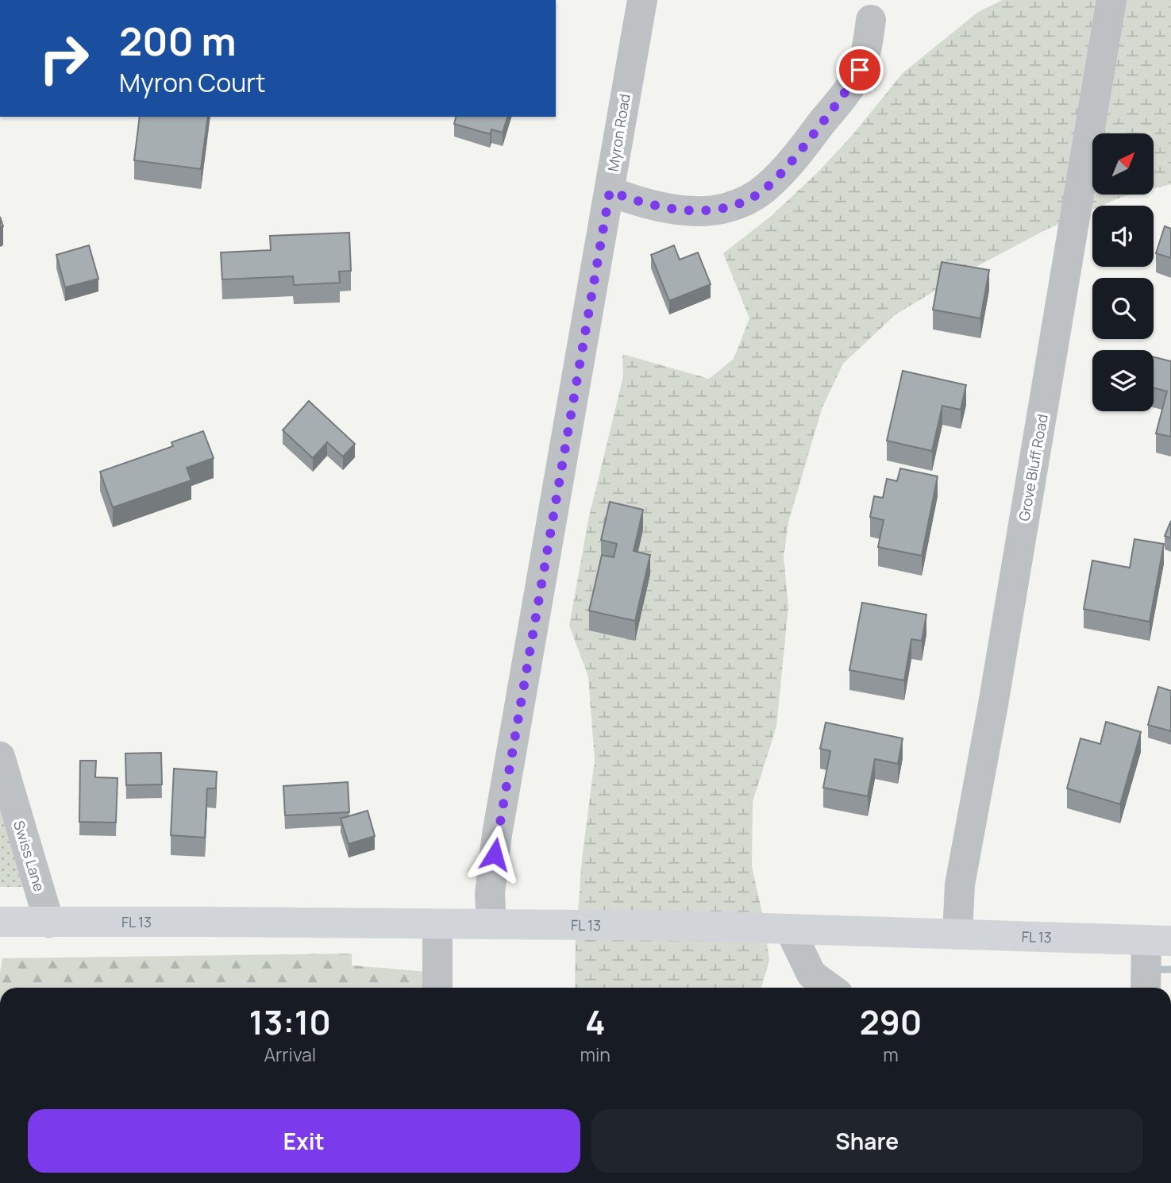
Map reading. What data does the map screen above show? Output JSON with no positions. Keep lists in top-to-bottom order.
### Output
{
  "streets": {
    "main road": ["FL 13"],
    "street": ["Myron Road", "Grove Bluff Road", "Swiss Lane"]
  },
  "crossings": [
    ["Myron Road", "FL 13"],
    ["Grove Bluff Road", "FL 13"],
    ["Swiss Lane", "FL 13"]
  ],
  "north": "top right",
  "page": {
    "turn": ["200 m", "Myron Court"],
    "eta": [
      "13:10",
      "Arrival",
      "4",
      "min",
      "290",
      "m"
    ],
    "buttons": ["Exit", "Share"]
  }
}
